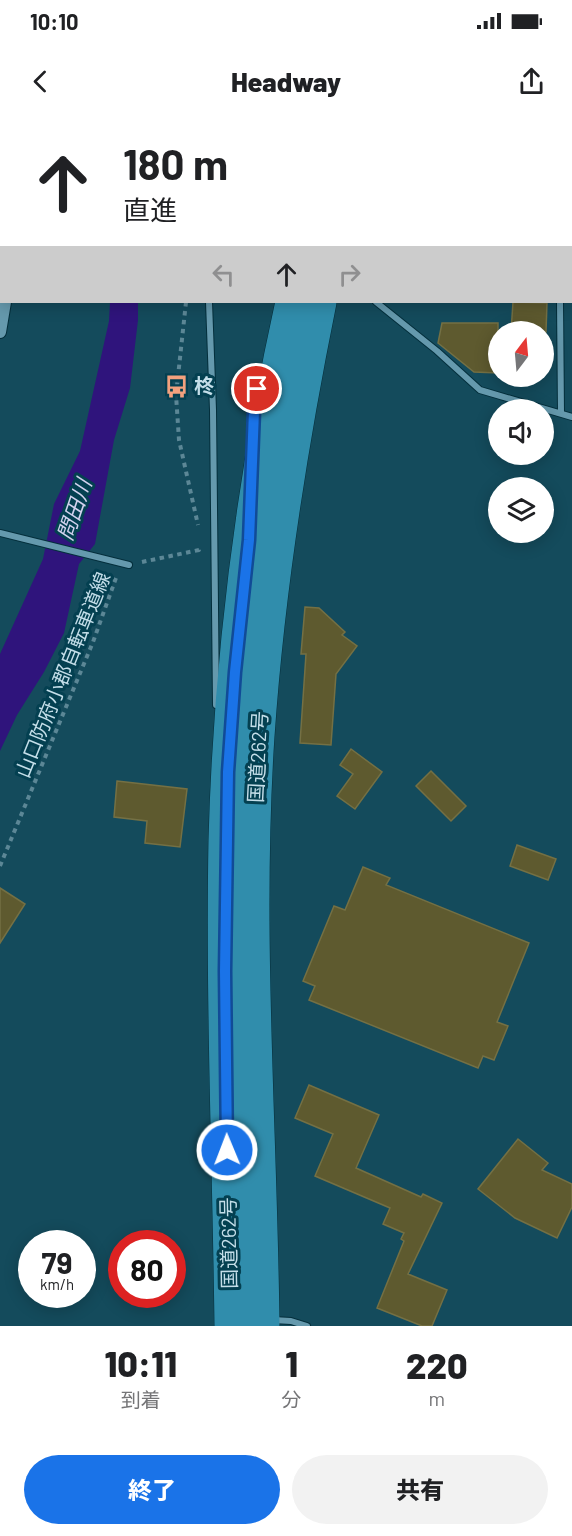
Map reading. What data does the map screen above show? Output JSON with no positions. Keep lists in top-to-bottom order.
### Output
{
  "streets": {
    "highway": ["国道262号"],
    "path": ["山口防府小郡自転車道線"]
  },
  "water": ["問田川"],
  "places": {
    "bus stop": ["柊"]
  },
  "north": "top",
  "page": {
    "status": "10:10",
    "header": "Headway",
    "turn": ["180 m", "直進"],
    "speed": "79 km/h",
    "limit": "80",
    "eta": [
      "10:11",
      "到着",
      "1",
      "分",
      "220",
      "m"
    ],
    "buttons": ["終了", "共有"]
  }
}
